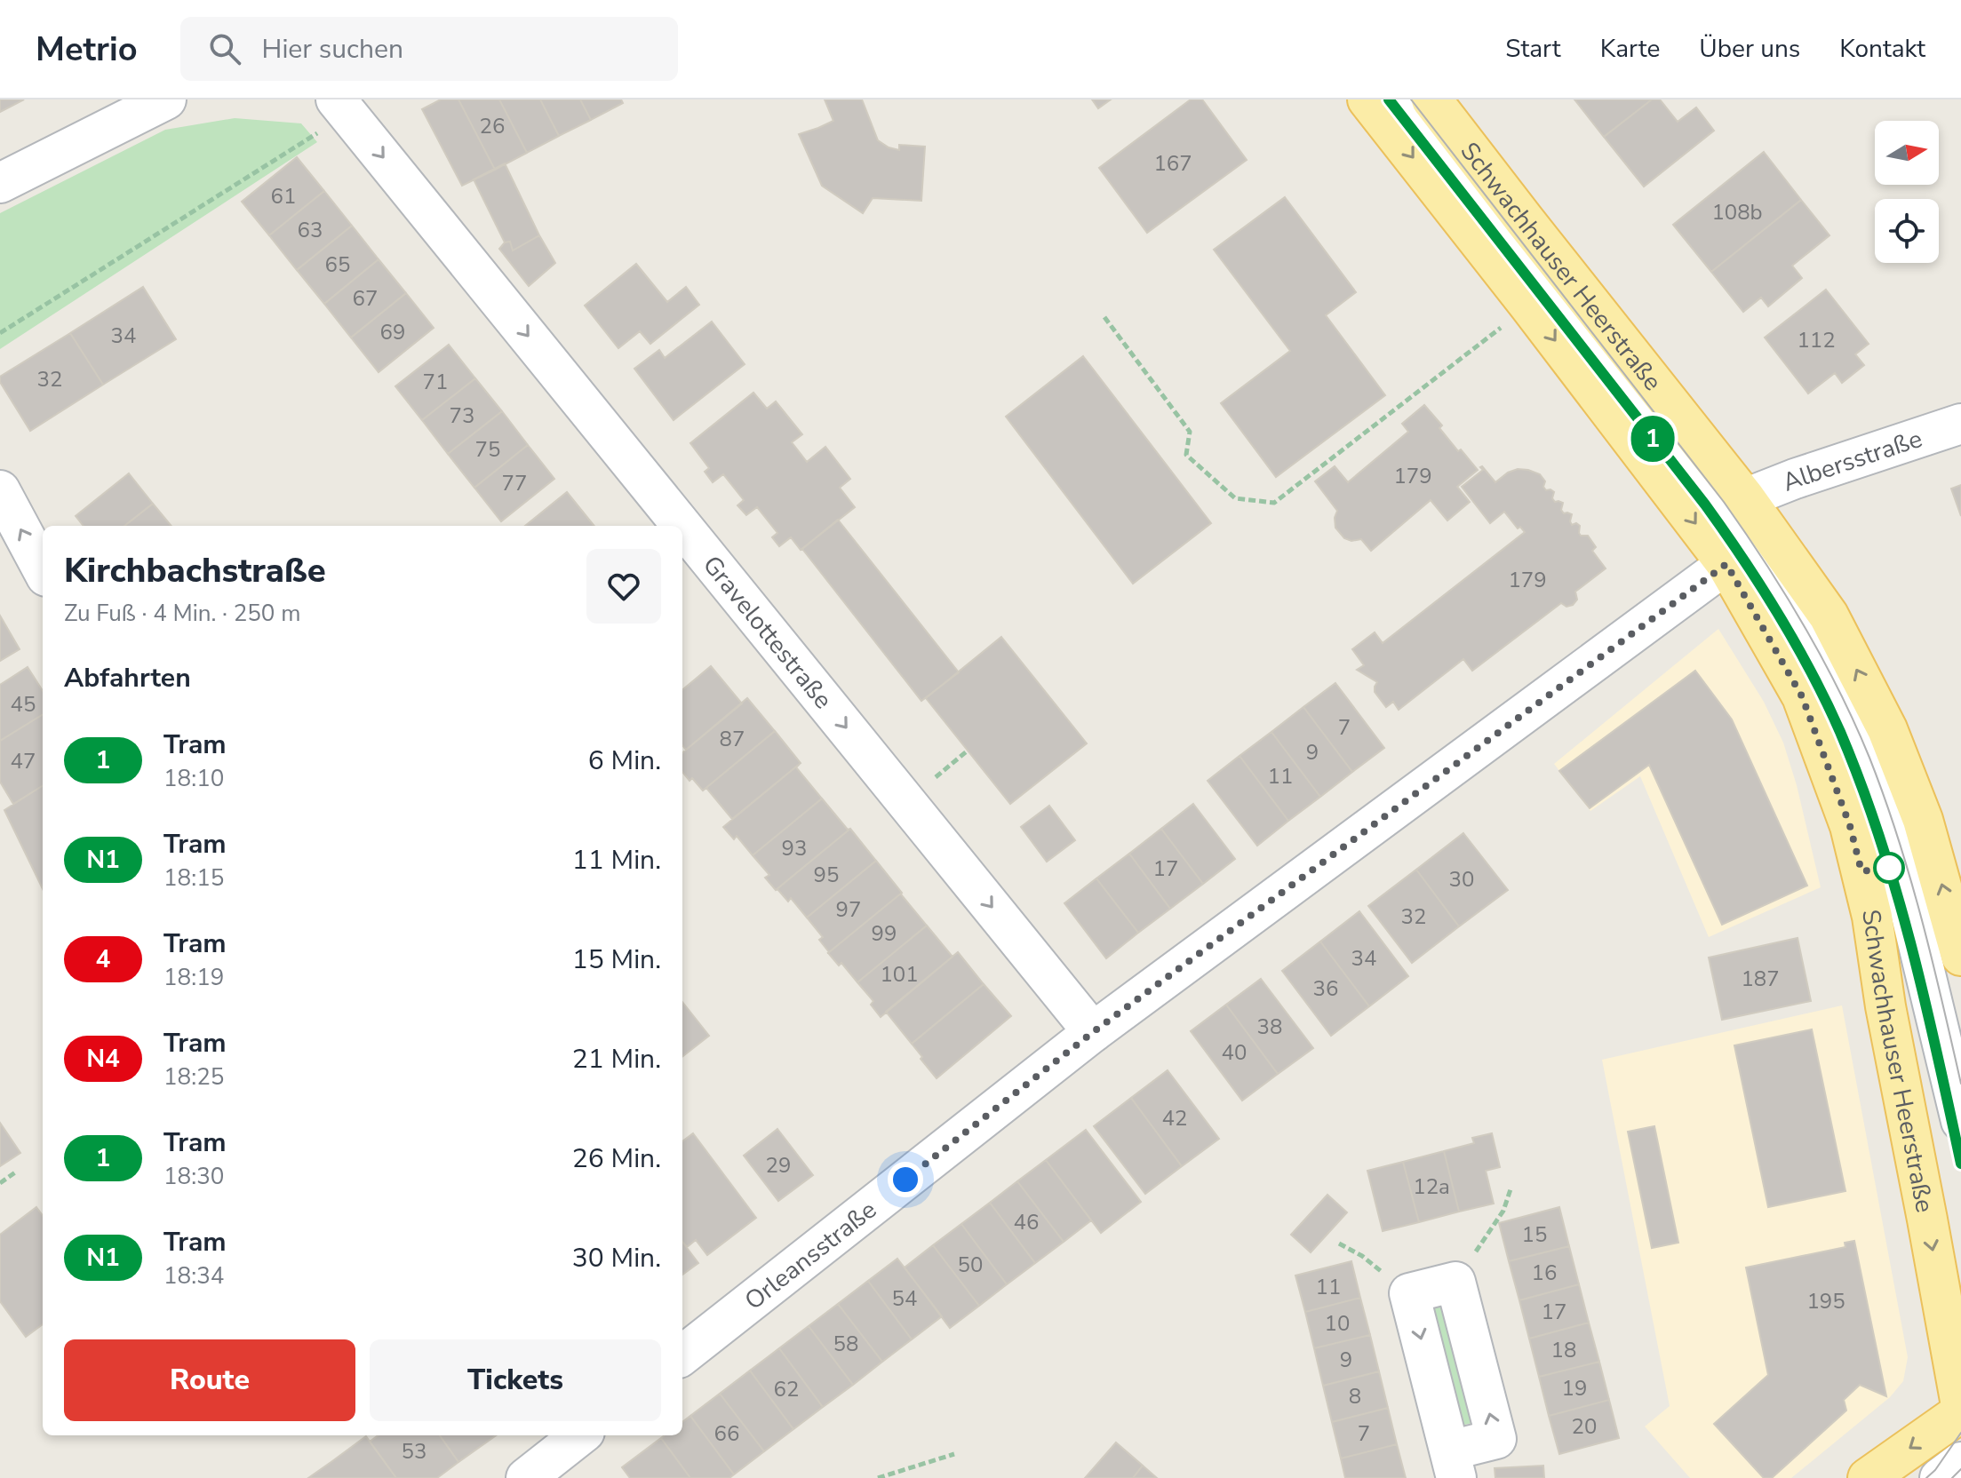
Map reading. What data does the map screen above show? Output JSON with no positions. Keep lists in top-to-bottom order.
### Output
{
  "streets": {
    "main road": ["Schwachhauser Heerstraße"],
    "street": ["Albersstraße", "Gravelottestraße", "Orleansstraße"]
  },
  "crossings": [
    ["Schwachhauser Heerstraße", "Albersstraße"],
    ["Schwachhauser Heerstraße", "Orleansstraße"],
    ["Gravelottestraße", "Orleansstraße"]
  ],
  "one_way": ["Gravelottestraße"],
  "lines": ["tram line 1"],
  "house_numbers": [
    "26",
    "167",
    "61",
    "108b",
    "63",
    "65",
    "67",
    "69",
    "34",
    "112",
    "32",
    "71",
    "73",
    "75",
    "179",
    "77",
    "179",
    "45",
    "7",
    "87",
    "9",
    "47",
    "11",
    "93",
    "17",
    "95",
    "30",
    "97",
    "32",
    "99",
    "34",
    "101",
    "187",
    "36",
    "38",
    "40",
    "42",
    "29",
    "12a",
    "46",
    "15",
    "50",
    "16",
    "11",
    "54",
    "195",
    "17",
    "10",
    "58",
    "18",
    "9",
    "19",
    "62",
    "8",
    "20",
    "66",
    "7",
    "53"
  ],
  "north": "right",
  "page": {
    "header": "Metrio",
    "search": "Hier suchen",
    "nav": [
      "Start",
      "Karte",
      "Über uns",
      "Kontakt"
    ],
    "on_map": "1",
    "heading": [
      ["Kirchbachstraße", "Zu Fuß · 4 Min. · 250 m"],
      "Abfahrten"
    ],
    "list": [
      {
        "mark": "1",
        "name": "Tram",
        "note": "18:10",
        "value": "6 Min."
      },
      {
        "mark": "N1",
        "name": "Tram",
        "note": "18:15",
        "value": "11 Min."
      },
      {
        "mark": "4",
        "name": "Tram",
        "note": "18:19",
        "value": "15 Min."
      },
      {
        "mark": "N4",
        "name": "Tram",
        "note": "18:25",
        "value": "21 Min."
      },
      {
        "mark": "1",
        "name": "Tram",
        "note": "18:30",
        "value": "26 Min."
      },
      {
        "mark": "N1",
        "name": "Tram",
        "note": "18:34",
        "value": "30 Min."
      }
    ],
    "buttons": ["Route", "Tickets"]
  }
}
